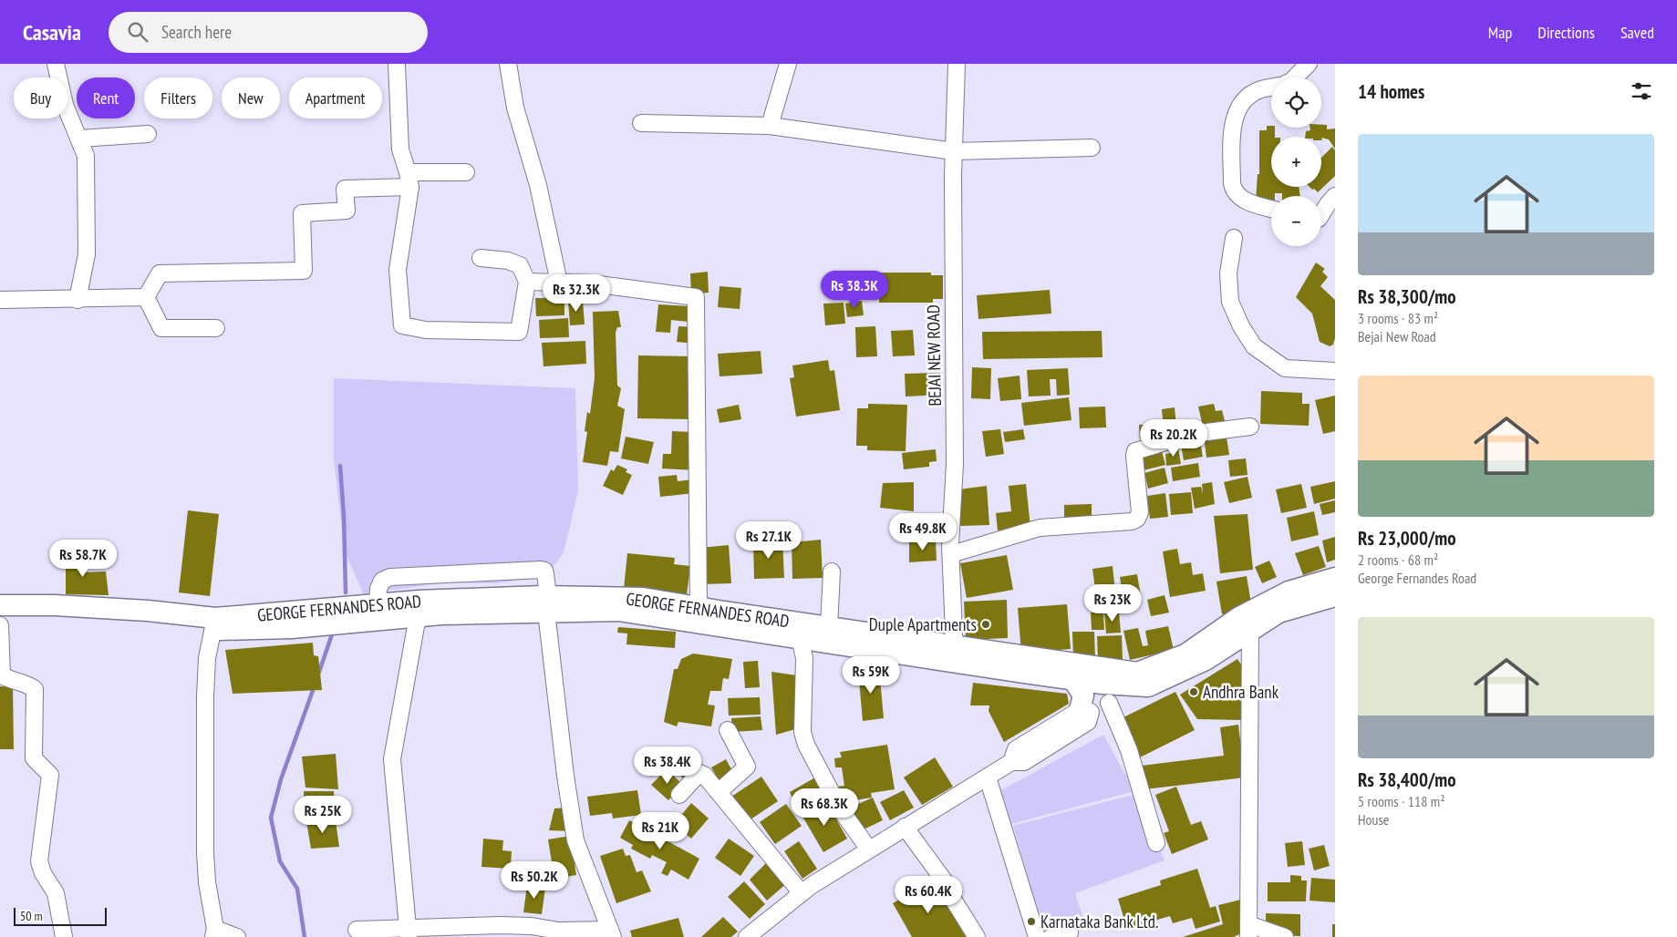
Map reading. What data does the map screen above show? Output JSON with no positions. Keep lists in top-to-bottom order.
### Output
{
  "streets": {
    "main road": ["GEORGE FERNANDES ROAD"],
    "street": ["BEJAI NEW ROAD"]
  },
  "crossings": [
    ["BEJAI NEW ROAD", "GEORGE FERNANDES ROAD"]
  ],
  "places": ["Duple Apartments", "Andhra Bank", "Karnataka Bank Ltd."],
  "scale_bar": "50 m",
  "page": {
    "header": "Casavia",
    "search": "Search here",
    "nav": ["Map", "Directions", "Saved"],
    "heading": "14 homes",
    "map_buttons": ["+", "−"],
    "chip": [
      "Buy",
      "Rent",
      "Filters",
      "New",
      "Apartment"
    ],
    "list": [
      {
        "name": "Rs 38,300/mo",
        "note": "3 rooms · 83 m² · Bejai New Road"
      },
      {
        "name": "Rs 23,000/mo",
        "note": "2 rooms · 68 m² · George Fernandes Road"
      },
      {
        "name": "Rs 38,400/mo",
        "note": "5 rooms · 118 m² · House"
      }
    ],
    "price": [
      "Rs 38.3K",
      "Rs 32.3K",
      "Rs 20.2K",
      "Rs 49.8K",
      "Rs 27.1K",
      "Rs 58.7K",
      "Rs 23K",
      "Rs 59K",
      "Rs 38.4K",
      "Rs 68.3K",
      "Rs 25K",
      "Rs 21K",
      "Rs 50.2K",
      "Rs 60.4K"
    ],
    "scale": "50 m"
  }
}
